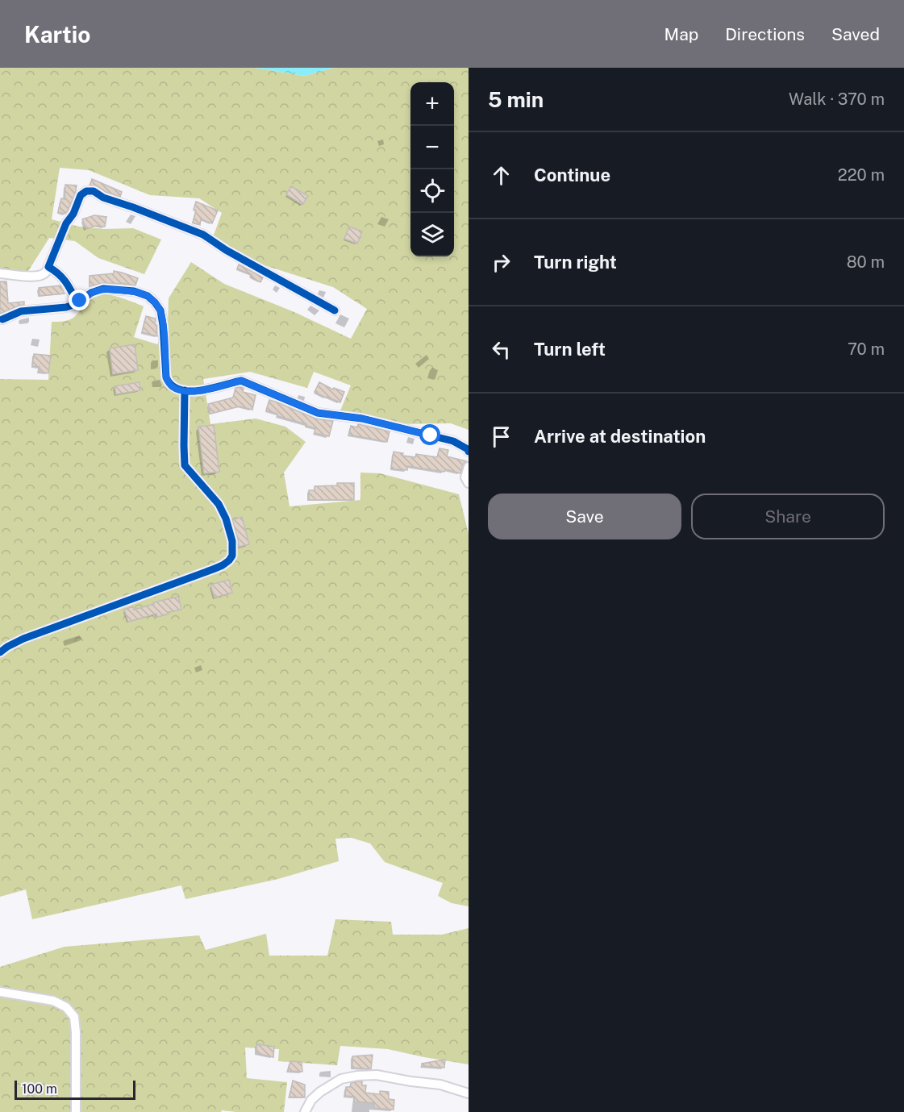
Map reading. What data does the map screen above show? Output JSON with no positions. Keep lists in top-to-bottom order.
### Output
{
  "scale_bar": "100 m",
  "page": {
    "header": "Kartio",
    "nav": ["Map", "Directions", "Saved"],
    "heading": ["5 min", "Walk · 370 m"],
    "map_buttons": ["+", "−"],
    "list": [
      ["Continue", "220 m"],
      ["Turn right", "80 m"],
      ["Turn left", "70 m"],
      "Arrive at destination"
    ],
    "buttons": ["Save", "Share"],
    "scale": "100 m"
  }
}
